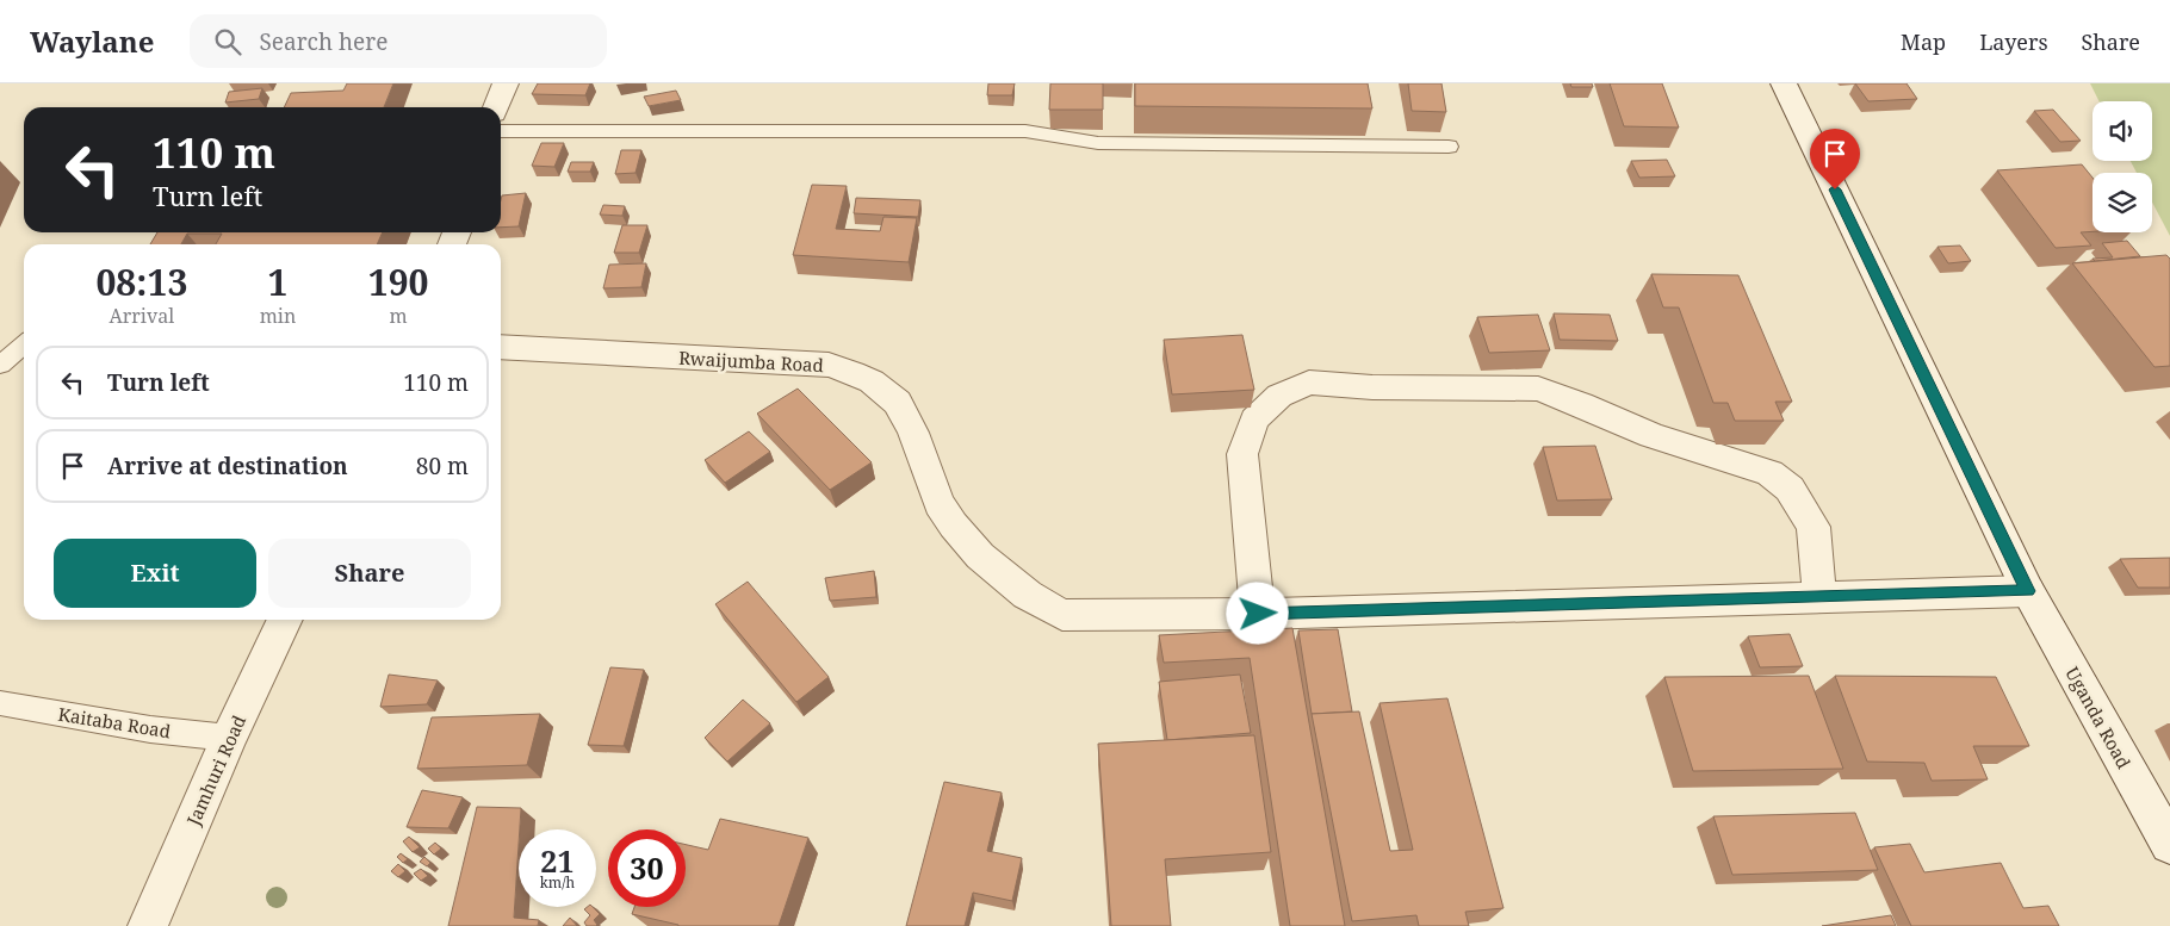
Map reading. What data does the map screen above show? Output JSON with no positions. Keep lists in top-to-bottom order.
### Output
{
  "streets": {
    "street": ["Rwaijumba Road", "Uganda Road", "Jamhuri Road"],
    "lane": ["Kaitaba Road"]
  },
  "crossings": [
    ["Rwaijumba Road", "Uganda Road"],
    ["Kaitaba Road", "Jamhuri Road"]
  ],
  "page": {
    "header": "Waylane",
    "search": "Search here",
    "nav": ["Map", "Layers", "Share"],
    "turn": ["110 m", "Turn left"],
    "eta": [
      "08:13",
      "Arrival",
      "1",
      "min",
      "190",
      "m"
    ],
    "list": [
      {
        "name": "Turn left",
        "value": "110 m"
      },
      {
        "name": "Arrive at destination",
        "value": "80 m"
      }
    ],
    "buttons": ["Exit", "Share"],
    "speed": "21 km/h",
    "limit": "30"
  }
}
